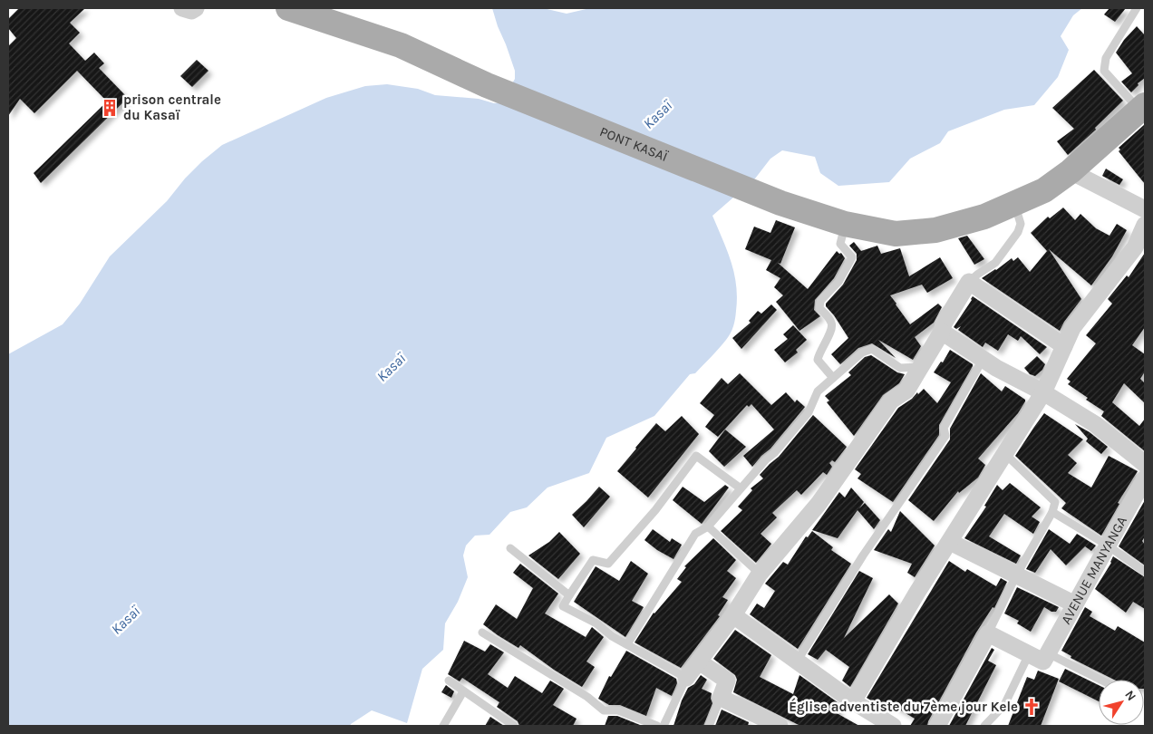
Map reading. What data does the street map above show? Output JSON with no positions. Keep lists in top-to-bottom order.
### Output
{
  "streets": {
    "main road": ["PONT KASAÏ"],
    "street": ["AVENUE MANYANGA"]
  },
  "water": ["Kasaï"],
  "places": {
    "building": ["prison centrale du Kasaï"],
    "church": ["Église adventiste du 7ème jour Kele"]
  },
  "north": "top right"
}
